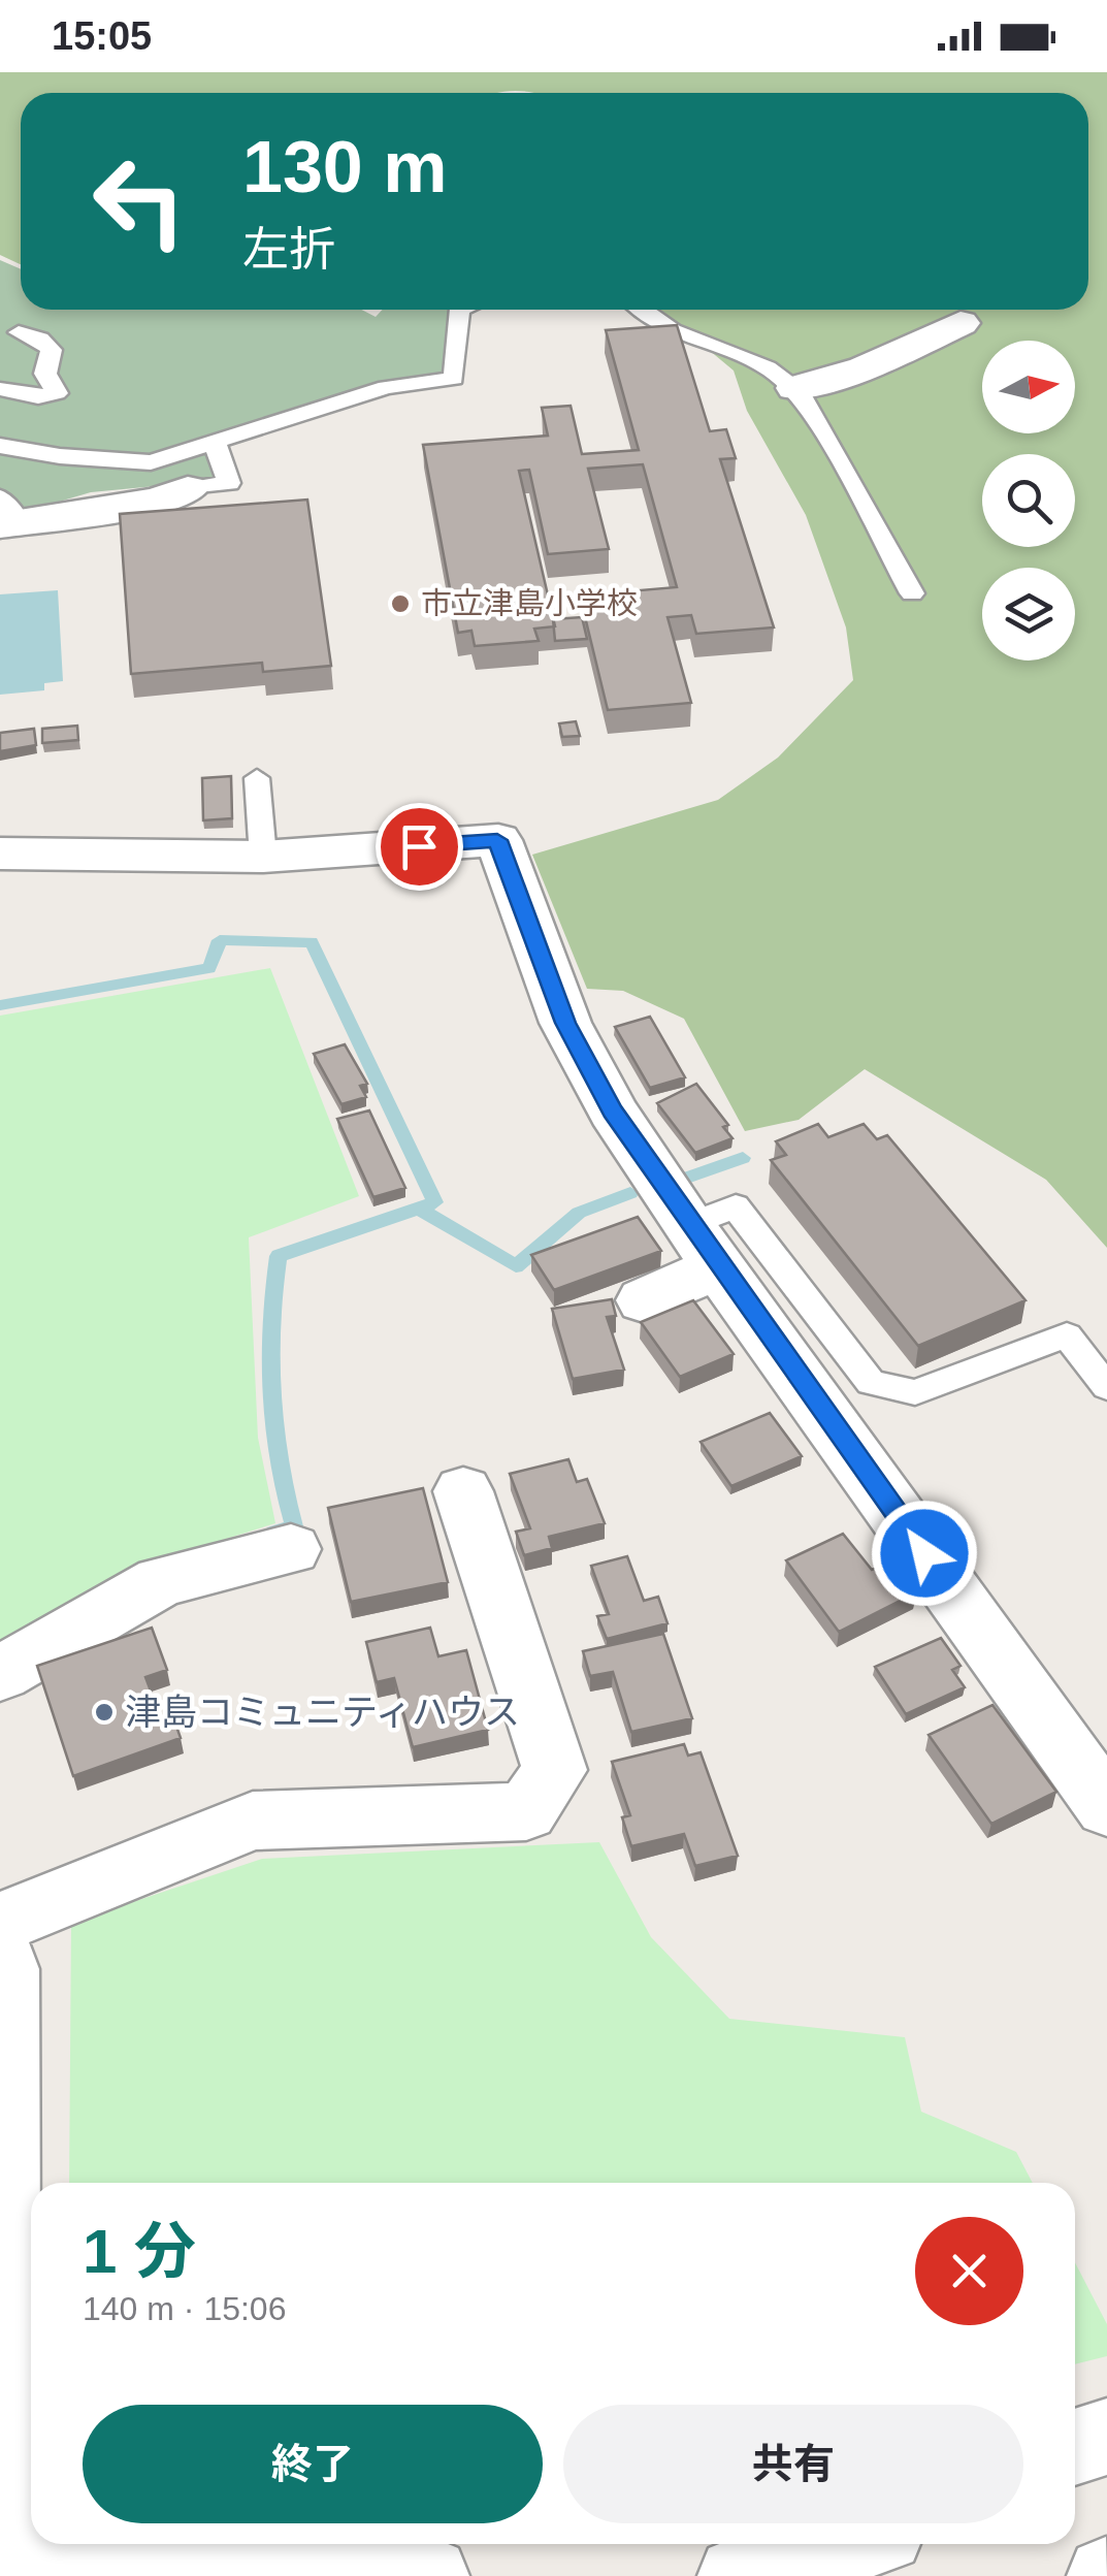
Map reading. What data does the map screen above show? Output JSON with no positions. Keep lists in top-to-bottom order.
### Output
{
  "places": ["市立津島小学校", "津島コミュニティハウス"],
  "north": "right",
  "page": {
    "status": "15:05",
    "turn": ["130 m", "左折"],
    "heading": ["1 分", "140 m · 15:06"],
    "buttons": ["終了", "共有"]
  }
}
